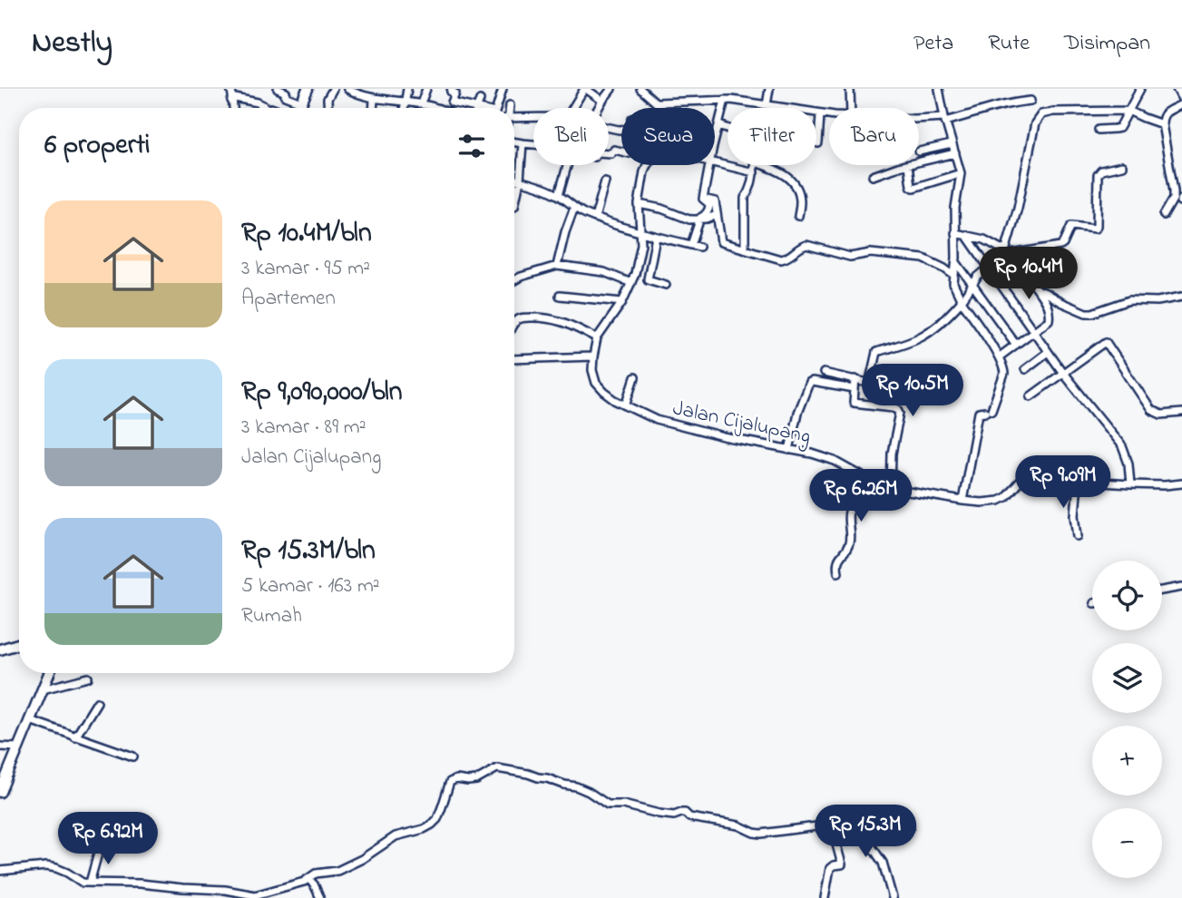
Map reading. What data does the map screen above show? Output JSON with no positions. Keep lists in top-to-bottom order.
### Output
{
  "streets": {
    "street": ["Jalan Cijalupang"]
  },
  "page": {
    "header": "Nestly",
    "nav": ["Peta", "Rute", "Disimpan"],
    "chip": [
      "Beli",
      "Sewa",
      "Filter",
      "Baru"
    ],
    "heading": "6 properti",
    "list": [
      {
        "name": "Rp 10.4M/bln",
        "note": "3 kamar · 95 m² · Apartemen"
      },
      {
        "name": "Rp 9,090,000/bln",
        "note": "3 kamar · 89 m² · Jalan Cijalupang"
      },
      {
        "name": "Rp 15.3M/bln",
        "note": "5 kamar · 163 m² · Rumah"
      }
    ],
    "price": [
      "Rp 10.4M",
      "Rp 10.5M",
      "Rp 9.09M",
      "Rp 6.26M",
      "Rp 15.3M",
      "Rp 6.92M"
    ],
    "map_buttons": ["+", "−"]
  }
}
